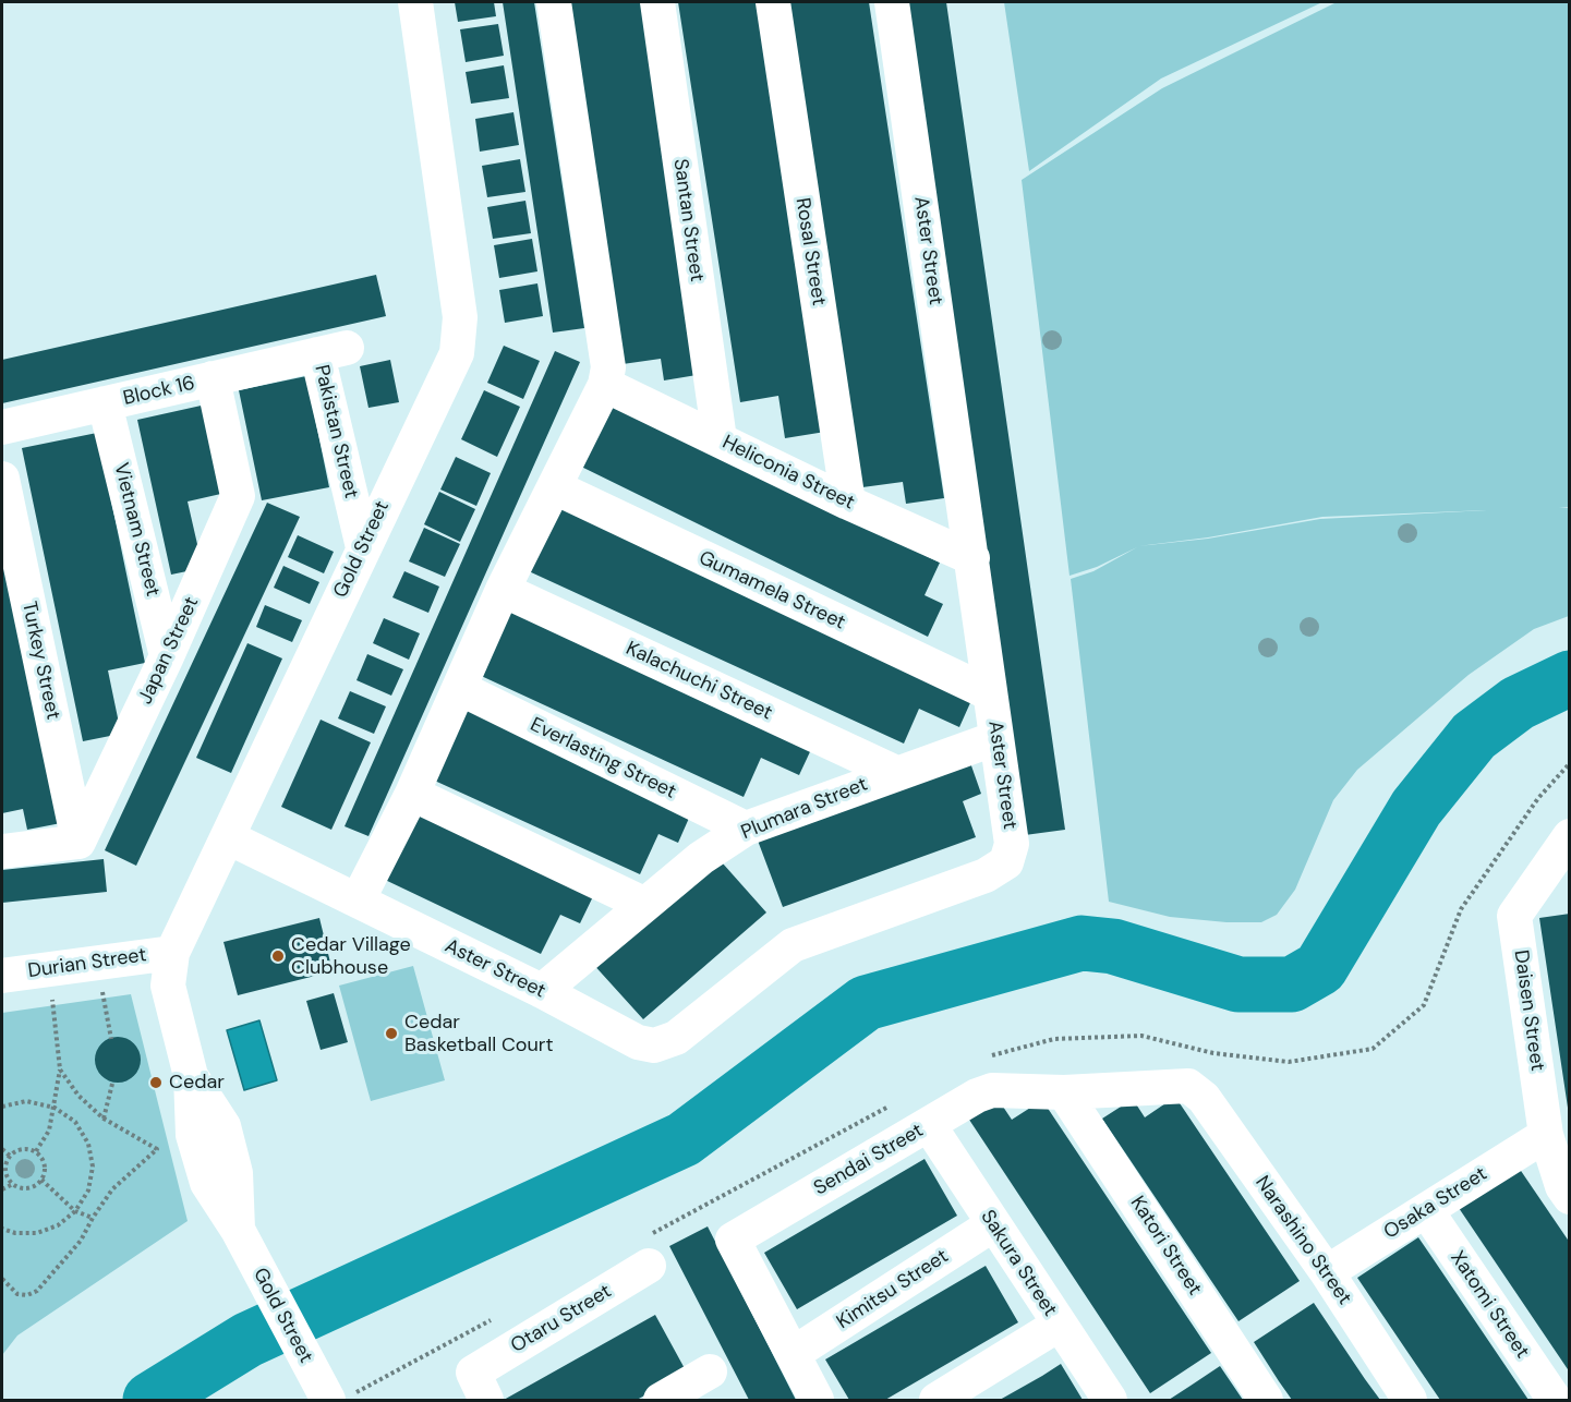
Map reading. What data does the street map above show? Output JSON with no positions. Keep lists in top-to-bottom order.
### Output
{
  "streets": {
    "street": [
      "Santan Street",
      "Aster Street",
      "Rosal Street",
      "Block 16",
      "Pakistan Street",
      "Heliconia Street",
      "Vietnam Street",
      "Gold Street",
      "Gumamela Street",
      "Japan Street",
      "Turkey Street",
      "Kalachuchi Street",
      "Everlasting Street",
      "Plumara Street",
      "Durian Street",
      "Daisen Street",
      "Sendai Street",
      "Osaka Street",
      "Narashino Street",
      "Katori Street",
      "Sakura Street",
      "Kimitsu Street",
      "Xatomi Street",
      "Otaru Street"
    ]
  },
  "crossings": [
    ["Santan Street", "Heliconia Street"],
    ["Aster Street", "Heliconia Street"],
    ["Aster Street", "Gold Street"],
    ["Aster Street", "Gumamela Street"],
    ["Aster Street", "Plumara Street"],
    ["Rosal Street", "Heliconia Street"],
    ["Block 16", "Pakistan Street"],
    ["Block 16", "Vietnam Street"],
    ["Block 16", "Japan Street"],
    ["Pakistan Street", "Gold Street"],
    ["Vietnam Street", "Japan Street"],
    ["Gold Street", "Durian Street"],
    ["Japan Street", "Turkey Street"],
    ["Kalachuchi Street", "Plumara Street"],
    ["Everlasting Street", "Plumara Street"],
    ["Daisen Street", "Osaka Street"],
    ["Sendai Street", "Narashino Street"],
    ["Sendai Street", "Katori Street"],
    ["Sendai Street", "Sakura Street"],
    ["Sendai Street", "Kimitsu Street"],
    ["Osaka Street", "Narashino Street"],
    ["Osaka Street", "Xatomi Street"],
    ["Sakura Street", "Kimitsu Street"]
  ],
  "places": ["Cedar Village Clubhouse", "Cedar Basketball Court", "Cedar"]
}
